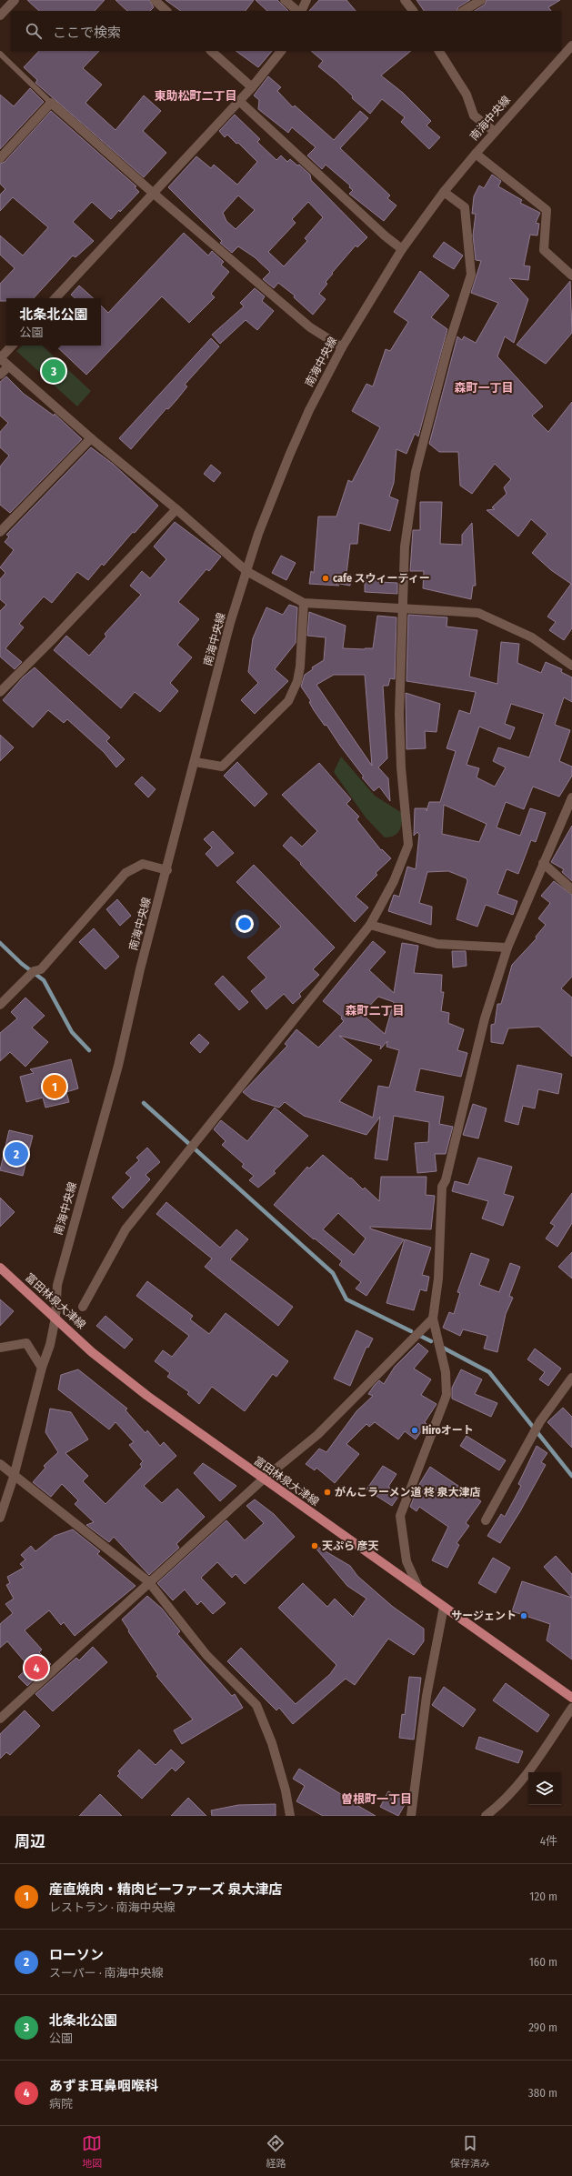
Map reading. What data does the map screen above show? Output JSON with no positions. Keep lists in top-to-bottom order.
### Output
{
  "streets": {
    "main road": ["富田林泉大津線"],
    "street": ["南海中央線"]
  },
  "crossings": [
    ["南海中央線", "富田林泉大津線"]
  ],
  "districts": [
    "東助松町二丁目",
    "森町一丁目",
    "森町二丁目",
    "曽根町一丁目"
  ],
  "places": [
    "cafe スウィーティー",
    "Hiroオート",
    "がんこラーメン道 柊 泉大津店",
    "天ぷら 彦天",
    "サージェント"
  ],
  "page": {
    "search": "ここで検索",
    "popup": ["北条北公園", "公園"],
    "pins": [
      "3",
      "1",
      "2",
      "4"
    ],
    "heading": ["周辺", "4件"],
    "list": [
      {
        "mark": "1",
        "name": "産直焼肉・精肉ビーファーズ 泉大津店",
        "note": "レストラン · 南海中央線",
        "value": "120 m"
      },
      {
        "mark": "2",
        "name": "ローソン",
        "note": "スーパー · 南海中央線",
        "value": "160 m"
      },
      {
        "mark": "3",
        "name": "北条北公園",
        "note": "公園",
        "value": "290 m"
      },
      {
        "mark": "4",
        "name": "あずま耳鼻咽喉科",
        "note": "病院",
        "value": "380 m"
      }
    ],
    "nav": ["地図", "経路", "保存済み"]
  }
}
